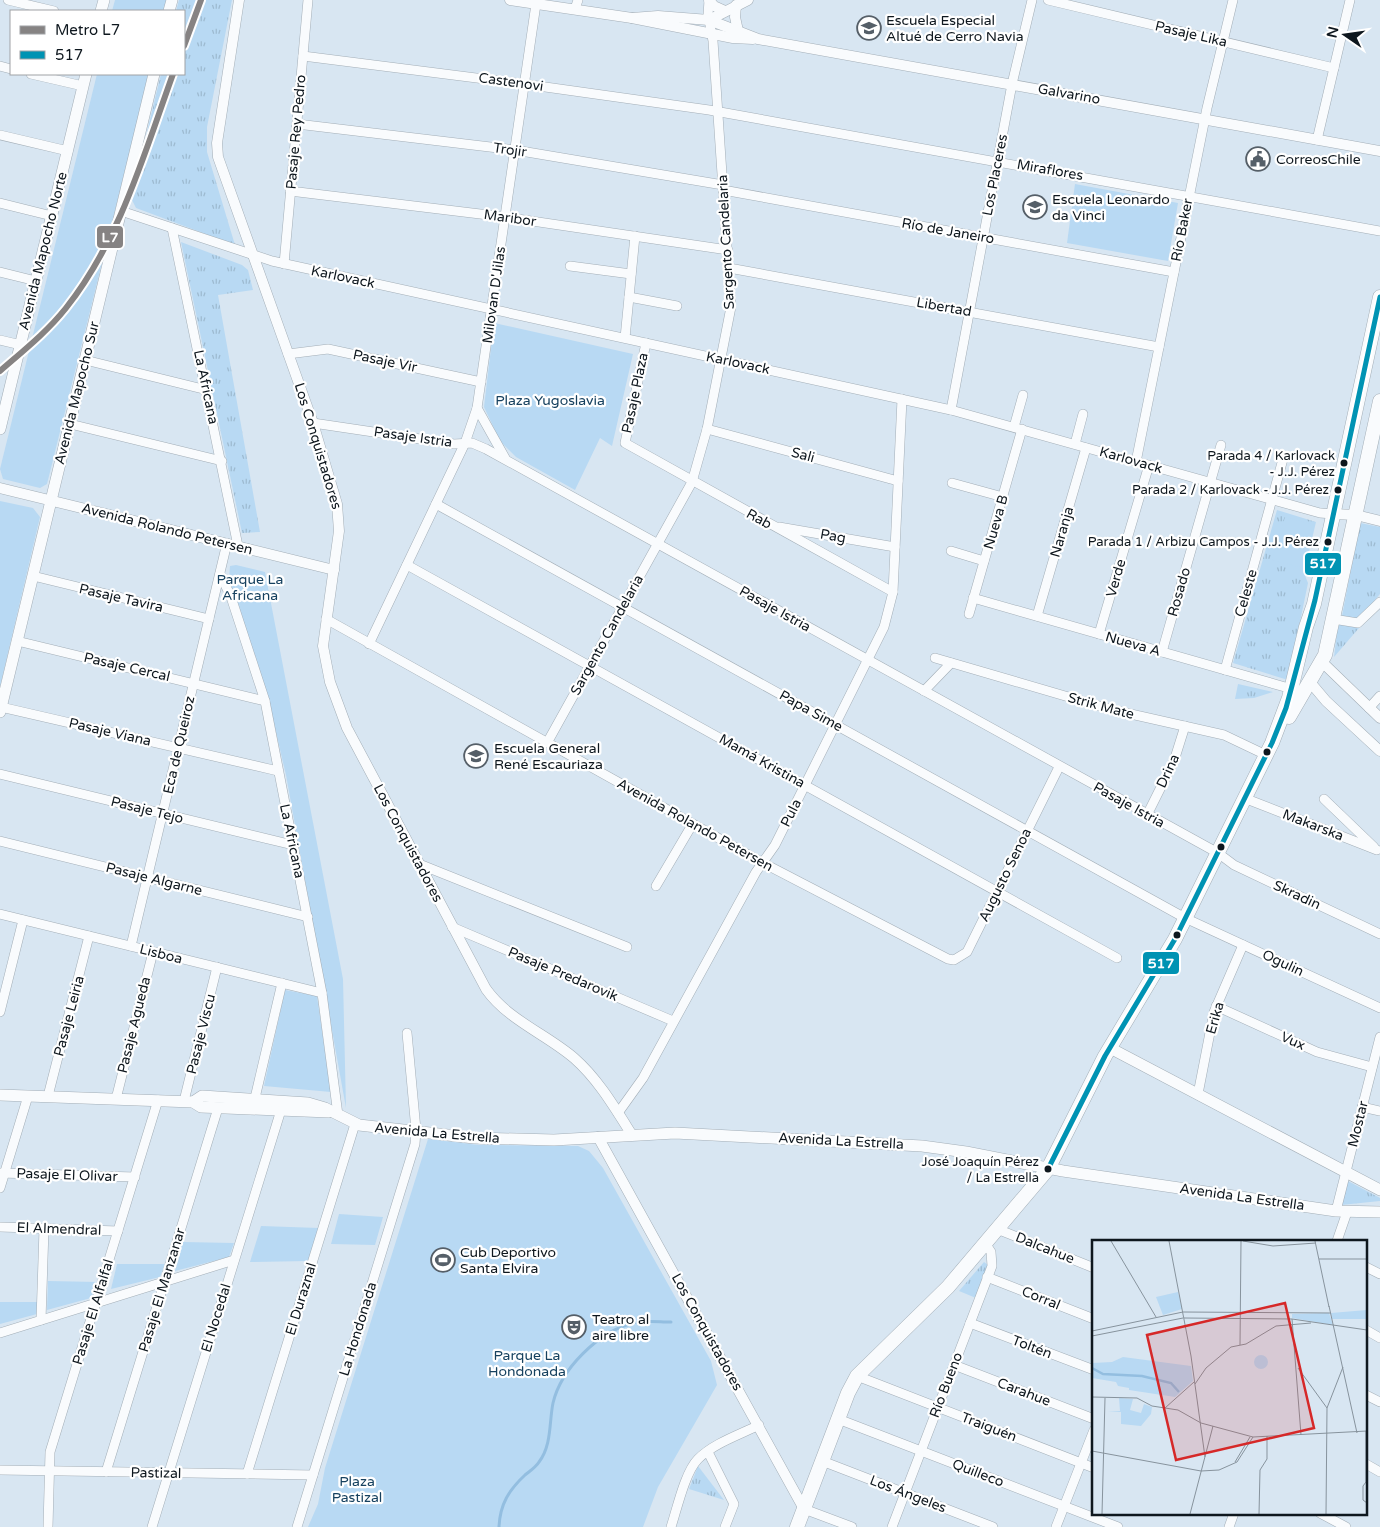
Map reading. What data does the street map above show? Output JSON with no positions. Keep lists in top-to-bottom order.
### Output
{
  "streets": {
    "main road": ["Avenida Mapocho Norte", "Avenida Mapocho Sur", "Avenida La Estrella"],
    "street": [
      "Pasaje Lika",
      "Castenovi",
      "Galvarino",
      "Pasaje Rey Pedro",
      "Trojir",
      "Miraflores",
      "Los Placeres",
      "Maribor",
      "Río Baker",
      "Río de Janeiro",
      "Sargento Candelaria",
      "Karlovack",
      "Milovan D'Jilas",
      "Libertad",
      "Pasaje Vir",
      "La Africana",
      "Pasaje Plaza",
      "Pasaje Istria",
      "Los Conquistadores",
      "Sali",
      "Rab",
      "Nueva B",
      "Avenida Rolando Petersen",
      "Naranja",
      "Pag",
      "Verde",
      "Rosado",
      "Celeste",
      "Pasaje Tavira",
      "Nueva A",
      "Pasaje Cercal",
      "Strik Mate",
      "Papa Sime",
      "Pasaje Viana",
      "Eca de Queiroz",
      "Mamá Kristina",
      "Drina",
      "Pasaje Tejo",
      "Pula",
      "Makarska",
      "Augusto Senoa",
      "Pasaje Algarne",
      "Skradin",
      "Lisboa",
      "Ogulin",
      "Pasaje Predarovik",
      "Pasaje Leiria",
      "Erika",
      "Pasaje Agueda",
      "Pasaje Viscu",
      "Vux",
      "Mostar",
      "Pasaje El Olivar",
      "El Almendral",
      "Dalcahue",
      "Pasaje El Manzanar",
      "Corral",
      "El Duraznal",
      "Pasaje El Alfalfal",
      "El Nocedal",
      "La Hondonada",
      "Toltén",
      "Río Bueno",
      "Carahue",
      "Traiguén",
      "Pastizal",
      "Quilleco",
      "Los Ángeles"
    ]
  },
  "crossings": [
    ["Pasaje Lika", "Río Baker"],
    ["Castenovi", "Pasaje Rey Pedro"],
    ["Castenovi", "Miraflores"],
    ["Castenovi", "Sargento Candelaria"],
    ["Castenovi", "Milovan D'Jilas"],
    ["Galvarino", "Los Placeres"],
    ["Galvarino", "Río Baker"],
    ["Galvarino", "Sargento Candelaria"],
    ["Galvarino", "Milovan D'Jilas"],
    ["Pasaje Rey Pedro", "Trojir"],
    ["Pasaje Rey Pedro", "Maribor"],
    ["Pasaje Rey Pedro", "Karlovack"],
    ["Trojir", "Río de Janeiro"],
    ["Trojir", "Sargento Candelaria"],
    ["Trojir", "Milovan D'Jilas"],
    ["Miraflores", "Los Placeres"],
    ["Miraflores", "Río Baker"],
    ["Miraflores", "Sargento Candelaria"],
    ["Los Placeres", "Río de Janeiro"],
    ["Los Placeres", "Karlovack"],
    ["Los Placeres", "Libertad"],
    ["Maribor", "Sargento Candelaria"],
    ["Maribor", "Milovan D'Jilas"],
    ["Río Baker", "Río de Janeiro"],
    ["Río Baker", "Karlovack"],
    ["Río Baker", "Libertad"],
    ["Río de Janeiro", "Sargento Candelaria"],
    ["Sargento Candelaria", "Karlovack"],
    ["Sargento Candelaria", "Libertad"],
    ["Sargento Candelaria", "Pasaje Istria"],
    ["Sargento Candelaria", "Sali"],
    ["Sargento Candelaria", "Rab"],
    ["Sargento Candelaria", "Avenida Rolando Petersen"],
    ["Sargento Candelaria", "Papa Sime"],
    ["Sargento Candelaria", "Mamá Kristina"],
    ["Karlovack", "Milovan D'Jilas"],
    ["Karlovack", "La Africana"],
    ["Karlovack", "Avenida Mapocho Sur"],
    ["Karlovack", "Pasaje Plaza"],
    ["Karlovack", "Los Conquistadores"],
    ["Karlovack", "Nueva B"],
    ["Karlovack", "Naranja"],
    ["Karlovack", "Verde"],
    ["Karlovack", "Rosado"],
    ["Karlovack", "Celeste"],
    ["Karlovack", "Pula"],
    ["Milovan D'Jilas", "Pasaje Vir"],
    ["Milovan D'Jilas", "Pasaje Istria"],
    ["Milovan D'Jilas", "Avenida Rolando Petersen"],
    ["Milovan D'Jilas", "Papa Sime"],
    ["Milovan D'Jilas", "Mamá Kristina"],
    ["Pasaje Vir", "Los Conquistadores"],
    ["La Africana", "Avenida Rolando Petersen"],
    ["La Africana", "Pasaje Cercal"],
    ["La Africana", "Pasaje Viana"],
    ["La Africana", "Eca de Queiroz"],
    ["La Africana", "Pasaje Tejo"],
    ["La Africana", "Pasaje Algarne"],
    ["La Africana", "Lisboa"],
    ["La Africana", "Avenida La Estrella"],
    ["Avenida Mapocho Sur", "Avenida Rolando Petersen"],
    ["Avenida Mapocho Sur", "Pasaje Tavira"],
    ["Avenida Mapocho Sur", "Pasaje Cercal"],
    ["Avenida Mapocho Sur", "Pasaje Viana"],
    ["Pasaje Plaza", "Rab"],
    ["Pasaje Istria", "Los Conquistadores"],
    ["Pasaje Istria", "Drina"],
    ["Pasaje Istria", "Pula"],
    ["Pasaje Istria", "Augusto Senoa"],
    ["Pasaje Istria", "Skradin"],
    ["Los Conquistadores", "Avenida Rolando Petersen"],
    ["Los Conquistadores", "Pula"],
    ["Los Conquistadores", "Pasaje Predarovik"],
    ["Los Conquistadores", "Avenida La Estrella"],
    ["Sali", "Pula"],
    ["Rab", "Pag"],
    ["Rab", "Pula"],
    ["Nueva B", "Nueva A"],
    ["Avenida Rolando Petersen", "Eca de Queiroz"],
    ["Avenida Rolando Petersen", "Pula"],
    ["Avenida Rolando Petersen", "Augusto Senoa"],
    ["Naranja", "Nueva A"],
    ["Pag", "Pula"],
    ["Verde", "Nueva A"],
    ["Rosado", "Nueva A"],
    ["Celeste", "Nueva A"],
    ["Pasaje Tavira", "Eca de Queiroz"],
    ["Pasaje Cercal", "Eca de Queiroz"],
    ["Strik Mate", "Drina"],
    ["Papa Sime", "Pula"],
    ["Papa Sime", "Augusto Senoa"],
    ["Papa Sime", "Ogulin"],
    ["Pasaje Viana", "Eca de Queiroz"],
    ["Eca de Queiroz", "Pasaje Tejo"],
    ["Eca de Queiroz", "Pasaje Algarne"],
    ["Eca de Queiroz", "Lisboa"],
    ["Mamá Kristina", "Pula"],
    ["Mamá Kristina", "Augusto Senoa"],
    ["Pula", "Pasaje Predarovik"],
    ["Lisboa", "Pasaje Leiria"],
    ["Lisboa", "Pasaje Agueda"],
    ["Lisboa", "Pasaje Viscu"],
    ["Ogulin", "Erika"],
    ["Pasaje Leiria", "Avenida La Estrella"],
    ["Erika", "Vux"],
    ["Pasaje Agueda", "Avenida La Estrella"],
    ["Pasaje Viscu", "Avenida La Estrella"],
    ["Vux", "Mostar"],
    ["Mostar", "Avenida La Estrella"],
    ["Avenida La Estrella", "Pasaje El Manzanar"],
    ["Avenida La Estrella", "El Duraznal"],
    ["Avenida La Estrella", "Pasaje El Alfalfal"],
    ["Avenida La Estrella", "El Nocedal"],
    ["Avenida La Estrella", "La Hondonada"],
    ["Pasaje El Olivar", "Pasaje El Alfalfal"],
    ["El Almendral", "Pasaje El Alfalfal"],
    ["Pasaje El Manzanar", "Pastizal"],
    ["Corral", "Río Bueno"],
    ["El Duraznal", "Pastizal"],
    ["Pasaje El Alfalfal", "Pastizal"],
    ["El Nocedal", "Pastizal"],
    ["La Hondonada", "Pastizal"],
    ["Toltén", "Río Bueno"],
    ["Río Bueno", "Carahue"],
    ["Río Bueno", "Traiguén"],
    ["Río Bueno", "Quilleco"],
    ["Río Bueno", "Los Ángeles"]
  ],
  "parks": [
    "Plaza Yugoslavia",
    "Parque La Africana",
    "Parque La Hondonada",
    "Plaza Pastizal"
  ],
  "places": {
    "school or university": ["Escuela Especial Altué de Cerro Navia", "Escuela Leonardo da Vinci", "Escuela General René Escauriaza"],
    "public building": ["CorreosChile"],
    "other": [
      "Parada 4 / Karlovack - J.J. Pérez",
      "Parada 2 / Karlovack - J.J. Pérez",
      "Parada 1 / Arbizu Campos - J.J. Pérez",
      "José Joaquín Pérez / La Estrella"
    ],
    "sports": ["Cub Deportivo Santa Elvira"],
    "theatre": ["Teatro al aire libre"]
  },
  "lines": ["metro line L7", "transit line 517"],
  "legend": ["Metro L7", "517"],
  "north": "left"
}
